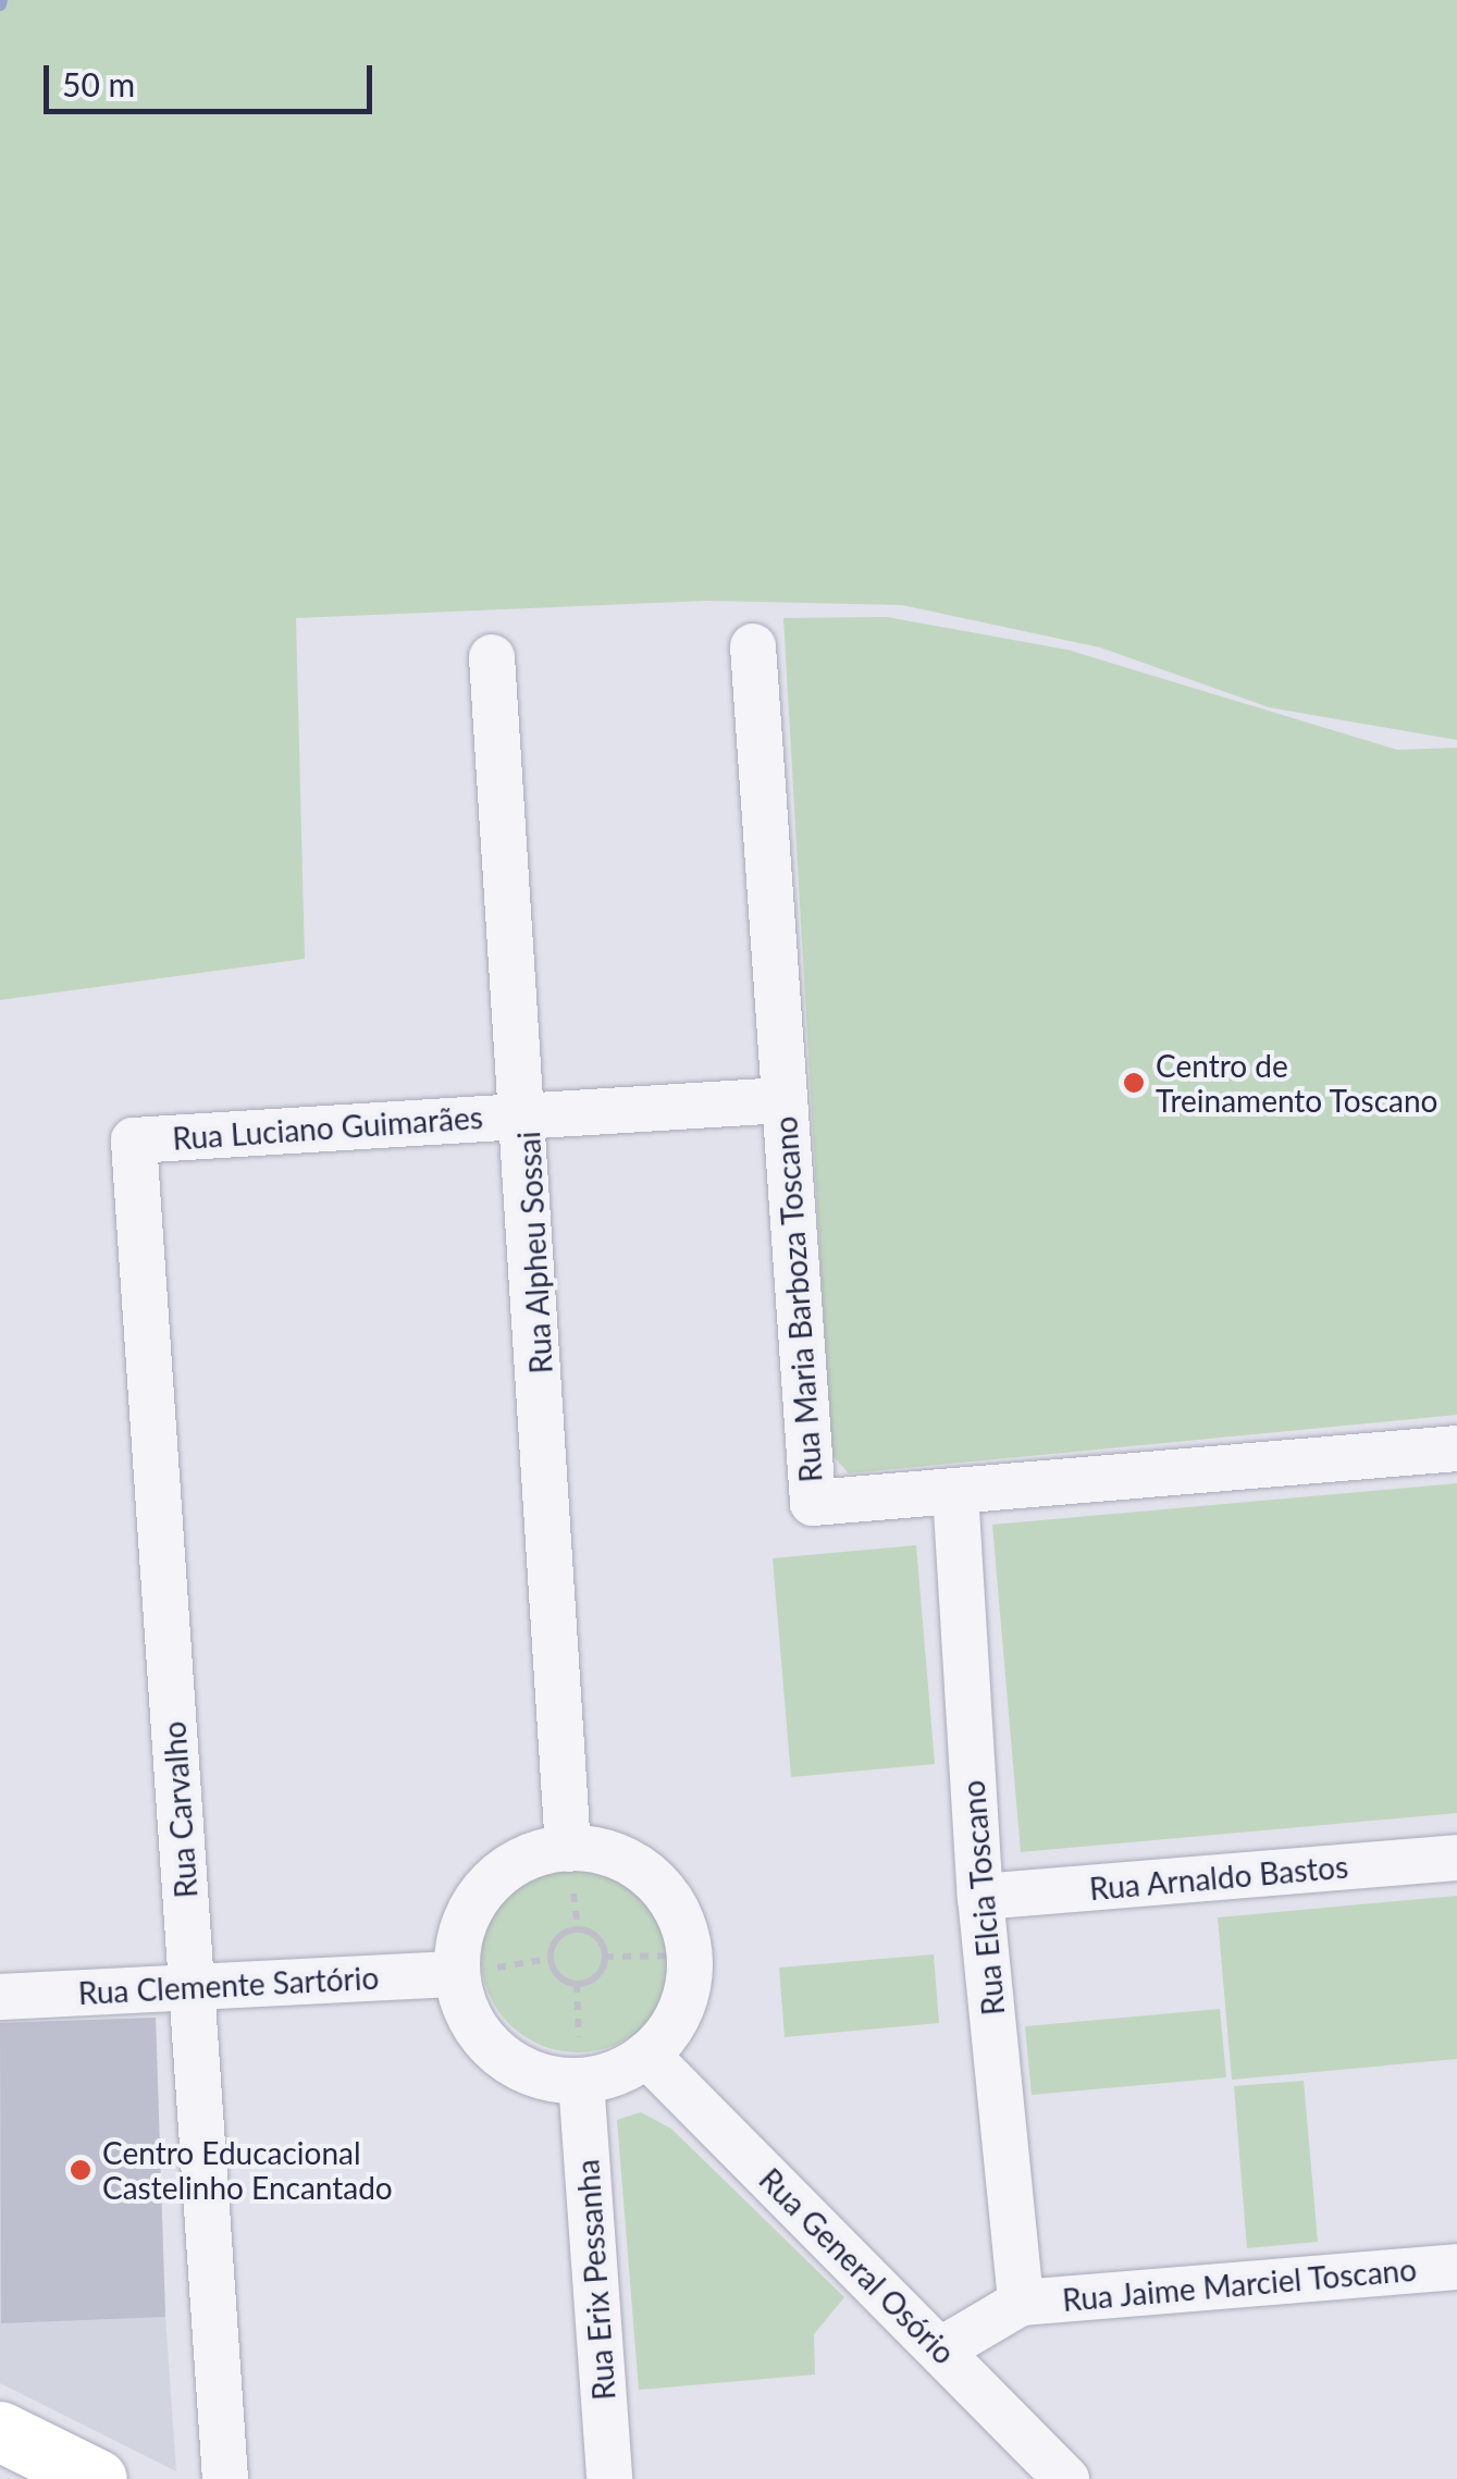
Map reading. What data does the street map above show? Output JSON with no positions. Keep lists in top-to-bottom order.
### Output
{
  "streets": {
    "street": [
      "Rua Luciano Guimarães",
      "Rua Alpheu Sossai",
      "Rua Maria Barboza Toscano",
      "Rua Carvalho",
      "Rua Arnaldo Bastos",
      "Rua Elcia Toscano",
      "Rua Clemente Sartório",
      "Rua General Osório",
      "Rua Erix Pessanha",
      "Rua Jaime Marciel Toscano"
    ]
  },
  "crossings": [
    ["Rua Luciano Guimarães", "Rua Alpheu Sossai"],
    ["Rua Luciano Guimarães", "Rua Maria Barboza Toscano"],
    ["Rua Luciano Guimarães", "Rua Carvalho"],
    ["Rua Maria Barboza Toscano", "Rua Elcia Toscano"],
    ["Rua Carvalho", "Rua Clemente Sartório"],
    ["Rua Arnaldo Bastos", "Rua Elcia Toscano"],
    ["Rua Elcia Toscano", "Rua Jaime Marciel Toscano"]
  ],
  "places": ["Centro de Treinamento Toscano", "Centro Educacional Castelinho Encantado"],
  "scale_bar": "50 m"
}
